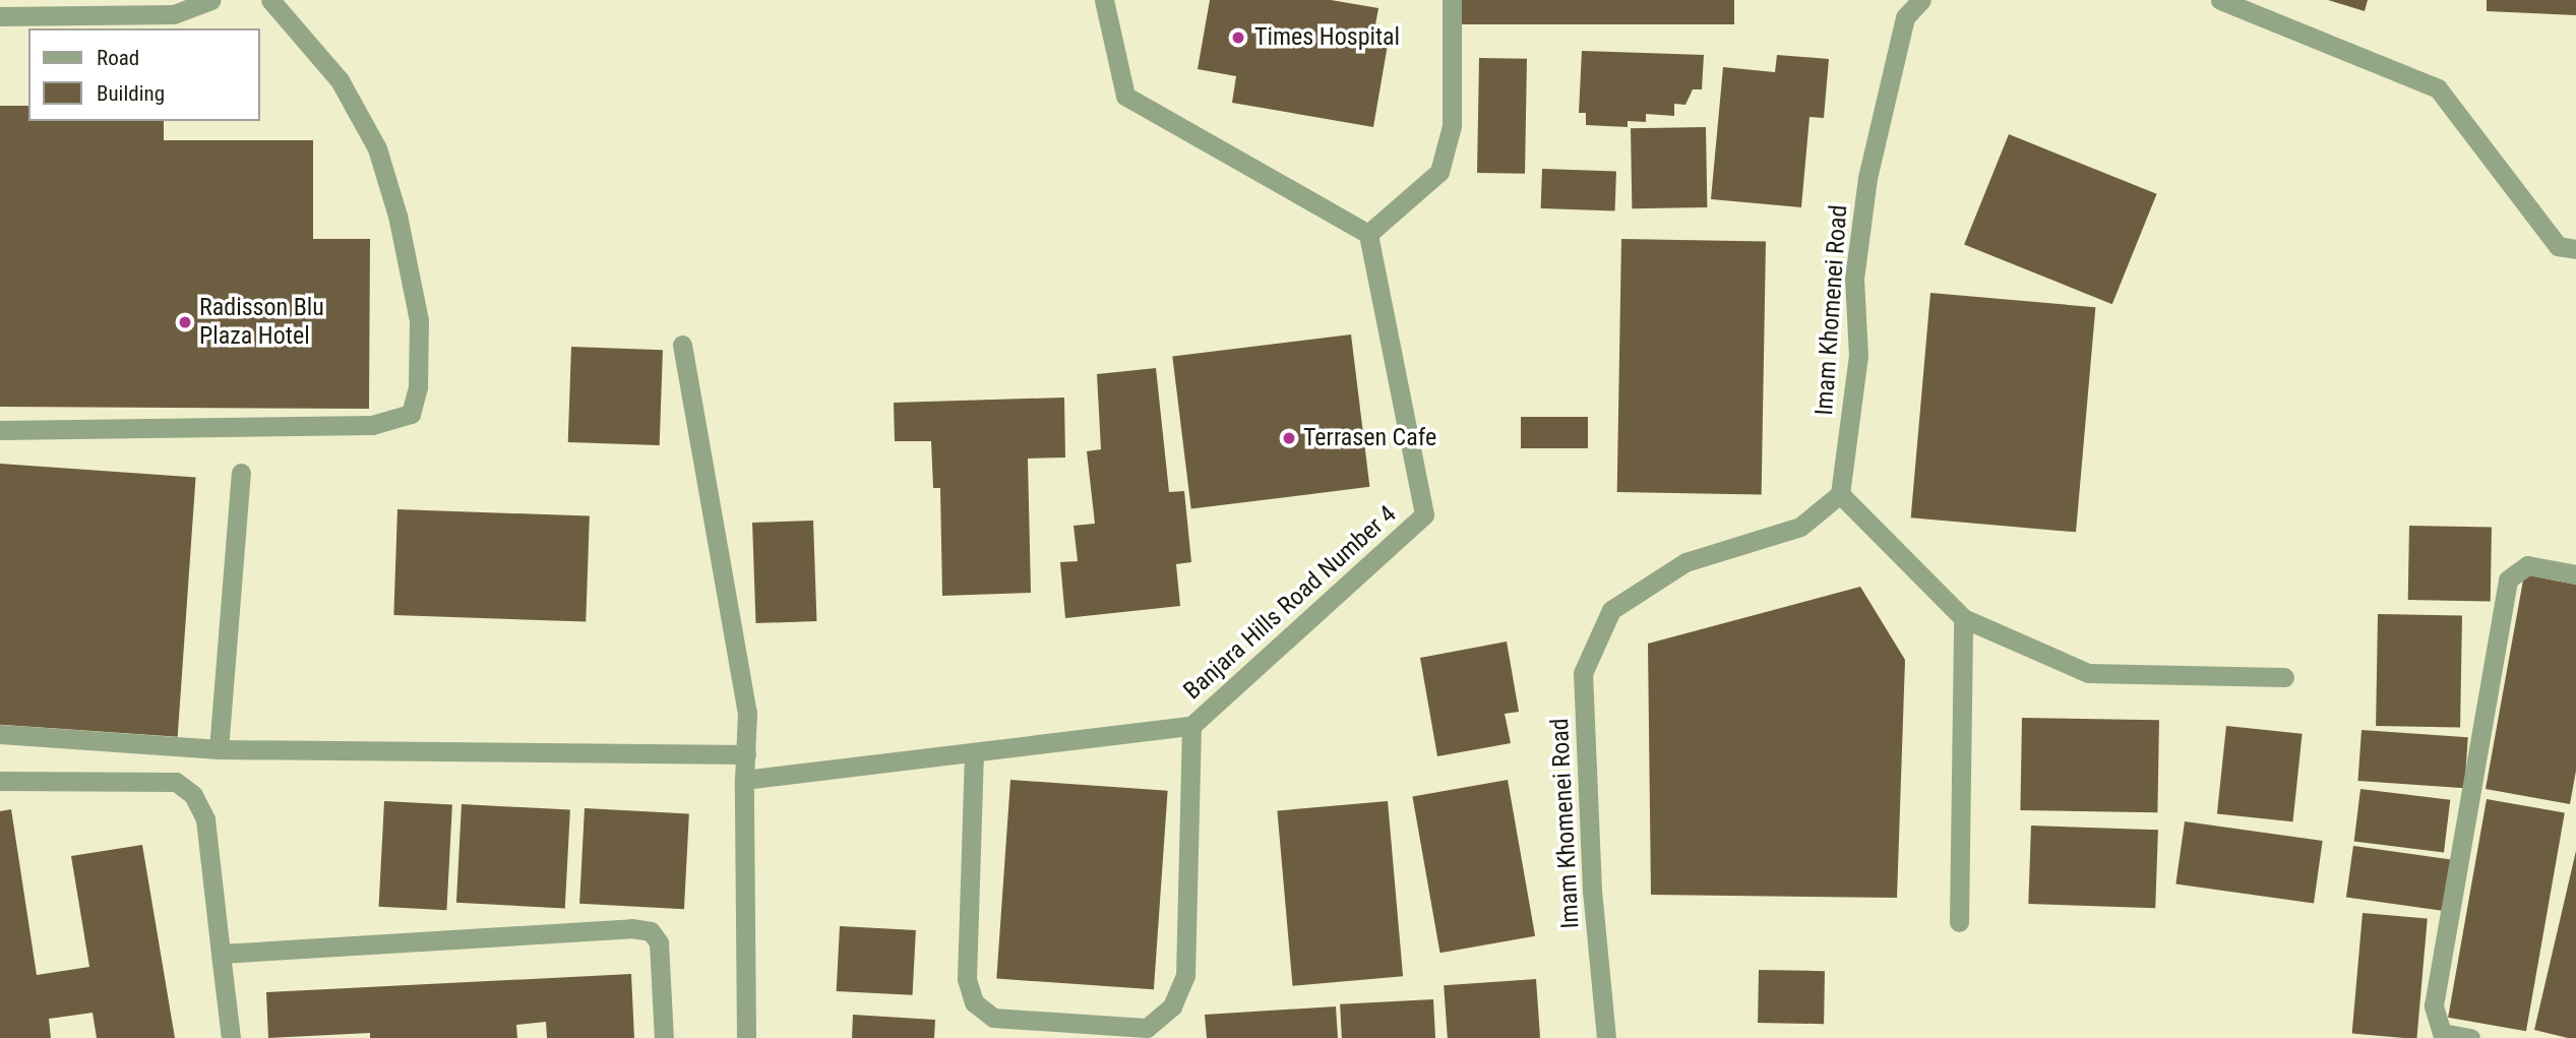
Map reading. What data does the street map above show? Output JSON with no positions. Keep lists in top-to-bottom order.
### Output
{
  "streets": {
    "street": ["Imam Khomenei Road", "Banjara Hills Road Number 4"]
  },
  "places": ["Times Hospital", "Radisson Blu Plaza Hotel", "Terrasen Cafe"],
  "legend": ["Road", "Building"]
}
